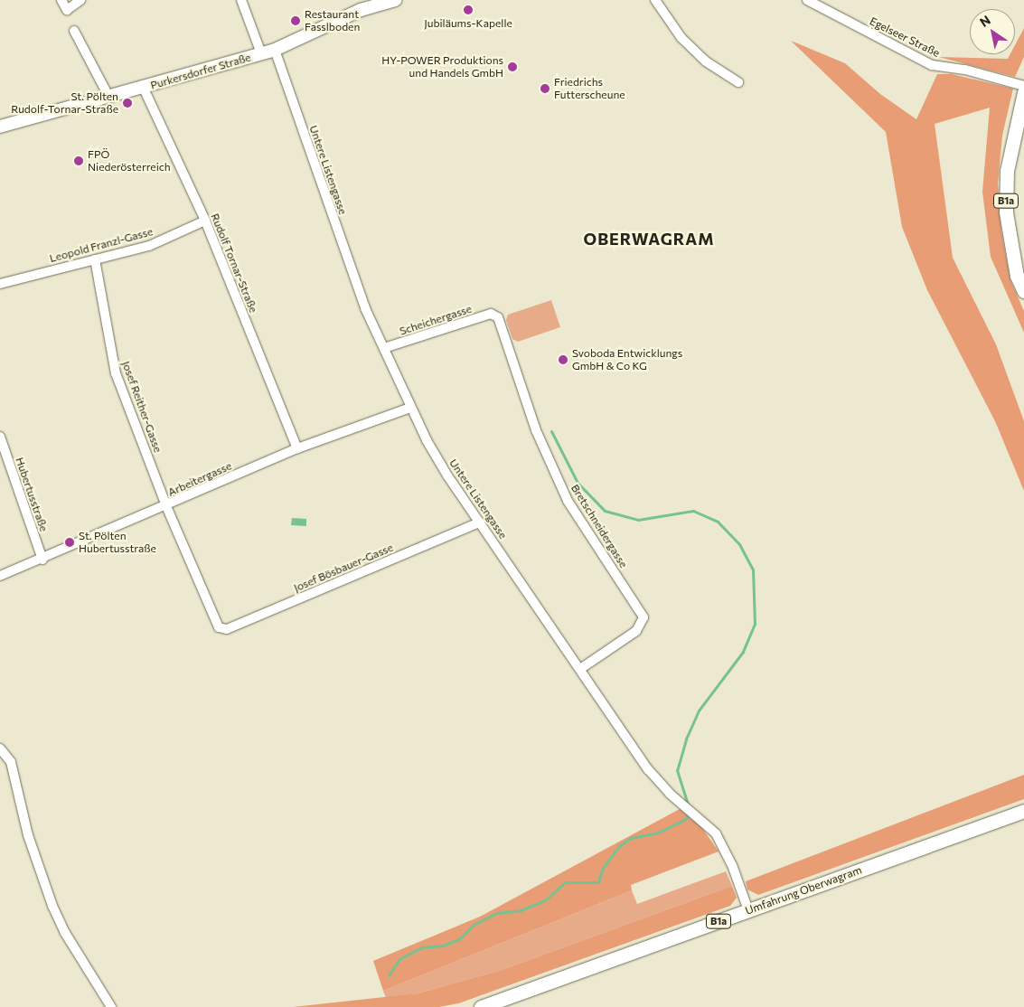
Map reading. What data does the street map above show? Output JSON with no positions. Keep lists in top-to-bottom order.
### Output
{
  "streets": {
    "main road": ["Purkersdorfer Straße", "B1a", "Umfahrung Oberwagram"],
    "street": [
      "Egelseer Straße",
      "Untere Listengasse",
      "Leopold Franzl-Gasse",
      "Rudolf Tornar-Straße",
      "Scheichergasse",
      "Josef Reither-Gasse",
      "Arbeitergasse",
      "Hubertusstraße",
      "Bretschneidergasse",
      "Josef Bösbauer-Gasse"
    ]
  },
  "crossings": [
    ["Purkersdorfer Straße", "Untere Listengasse"],
    ["Purkersdorfer Straße", "Rudolf Tornar-Straße"],
    ["Untere Listengasse", "Scheichergasse"],
    ["Untere Listengasse", "Arbeitergasse"],
    ["Untere Listengasse", "Bretschneidergasse"],
    ["Untere Listengasse", "Josef Bösbauer-Gasse"],
    ["Untere Listengasse", "Umfahrung Oberwagram"],
    ["Leopold Franzl-Gasse", "Rudolf Tornar-Straße"],
    ["Leopold Franzl-Gasse", "Josef Reither-Gasse"],
    ["Rudolf Tornar-Straße", "Arbeitergasse"],
    ["Scheichergasse", "Bretschneidergasse"],
    ["Josef Reither-Gasse", "Arbeitergasse"],
    ["Josef Reither-Gasse", "Josef Bösbauer-Gasse"],
    ["Arbeitergasse", "Hubertusstraße"]
  ],
  "districts": ["OBERWAGRAM"],
  "places": [
    "Jubiläums-Kapelle",
    "Restaurant Fasslboden",
    "HY-POWER Produktions und Handels GmbH",
    "Friedrichs Futterscheune",
    "St. Pölten Rudolf-Tornar-Straße",
    "FPÖ Niederösterreich",
    "Svoboda Entwicklungs GmbH & Co KG",
    "St. Pölten Hubertusstraße"
  ],
  "north": "top left"
}
